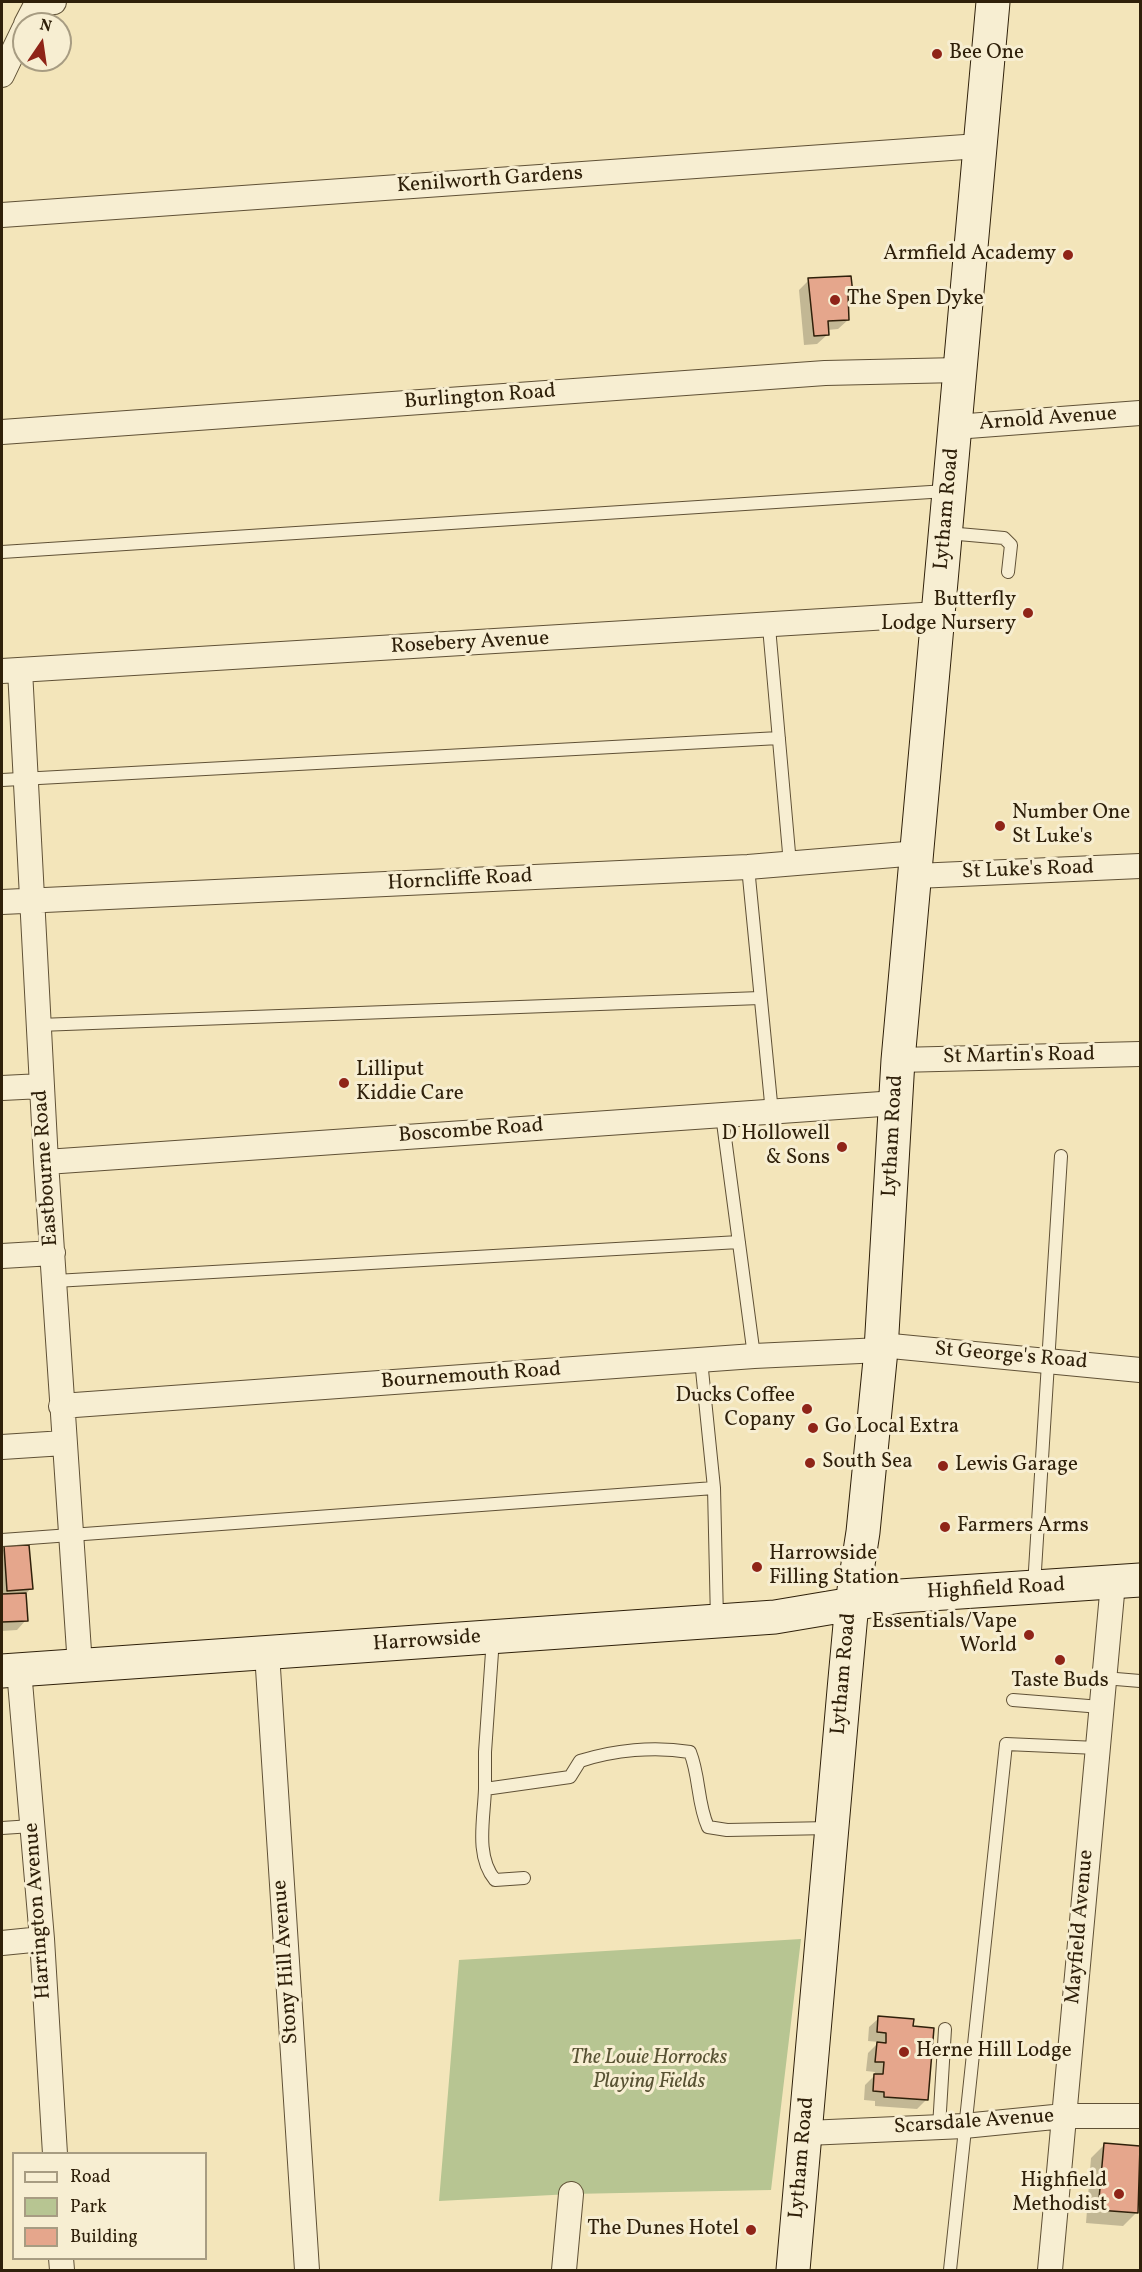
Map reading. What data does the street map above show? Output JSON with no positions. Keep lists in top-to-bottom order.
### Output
{
  "streets": {
    "main road": ["Lytham Road", "Highfield Road", "Harrowside"],
    "street": [
      "Kenilworth Gardens",
      "Burlington Road",
      "Arnold Avenue",
      "Rosebery Avenue",
      "St Luke's Road",
      "Horncliffe Road",
      "St Martin's Road",
      "Boscombe Road",
      "Eastbourne Road",
      "St George's Road",
      "Bournemouth Road",
      "Harrington Avenue",
      "Mayfield Avenue",
      "Stony Hill Avenue",
      "Scarsdale Avenue"
    ]
  },
  "crossings": [
    ["Kenilworth Gardens", "Lytham Road"],
    ["Burlington Road", "Lytham Road"],
    ["Arnold Avenue", "Lytham Road"],
    ["Lytham Road", "Rosebery Avenue"],
    ["Lytham Road", "St Luke's Road"],
    ["Lytham Road", "Horncliffe Road"],
    ["Lytham Road", "St Martin's Road"],
    ["Lytham Road", "Boscombe Road"],
    ["Lytham Road", "St George's Road"],
    ["Lytham Road", "Bournemouth Road"],
    ["Lytham Road", "Highfield Road"],
    ["Lytham Road", "Harrowside"],
    ["Lytham Road", "Scarsdale Avenue"],
    ["Rosebery Avenue", "Eastbourne Road"],
    ["St Luke's Road", "Horncliffe Road"],
    ["Horncliffe Road", "Eastbourne Road"],
    ["Boscombe Road", "Eastbourne Road"],
    ["Eastbourne Road", "Bournemouth Road"],
    ["Eastbourne Road", "Harrowside"],
    ["St George's Road", "Bournemouth Road"],
    ["Highfield Road", "Harrowside"],
    ["Highfield Road", "Mayfield Avenue"],
    ["Harrowside", "Harrington Avenue"],
    ["Harrowside", "Stony Hill Avenue"],
    ["Mayfield Avenue", "Scarsdale Avenue"]
  ],
  "parks": ["The Louie Horrocks Playing Fields"],
  "places": [
    "Bee One",
    "Armfield Academy",
    "The Spen Dyke",
    "Butterfly Lodge Nursery",
    "Number One St Luke's",
    "Lilliput Kiddie Care",
    "D Hollowell & Sons",
    "Ducks Coffee Copany",
    "Go Local Extra",
    "South Sea",
    "Lewis Garage",
    "Farmers Arms",
    "Harrowside Filling Station",
    "Essentials/Vape World",
    "Taste Buds",
    "Herne Hill Lodge",
    "Highfield Methodist",
    "The Dunes Hotel"
  ],
  "legend": ["Road", "Park", "Building"],
  "north": "top"
}
